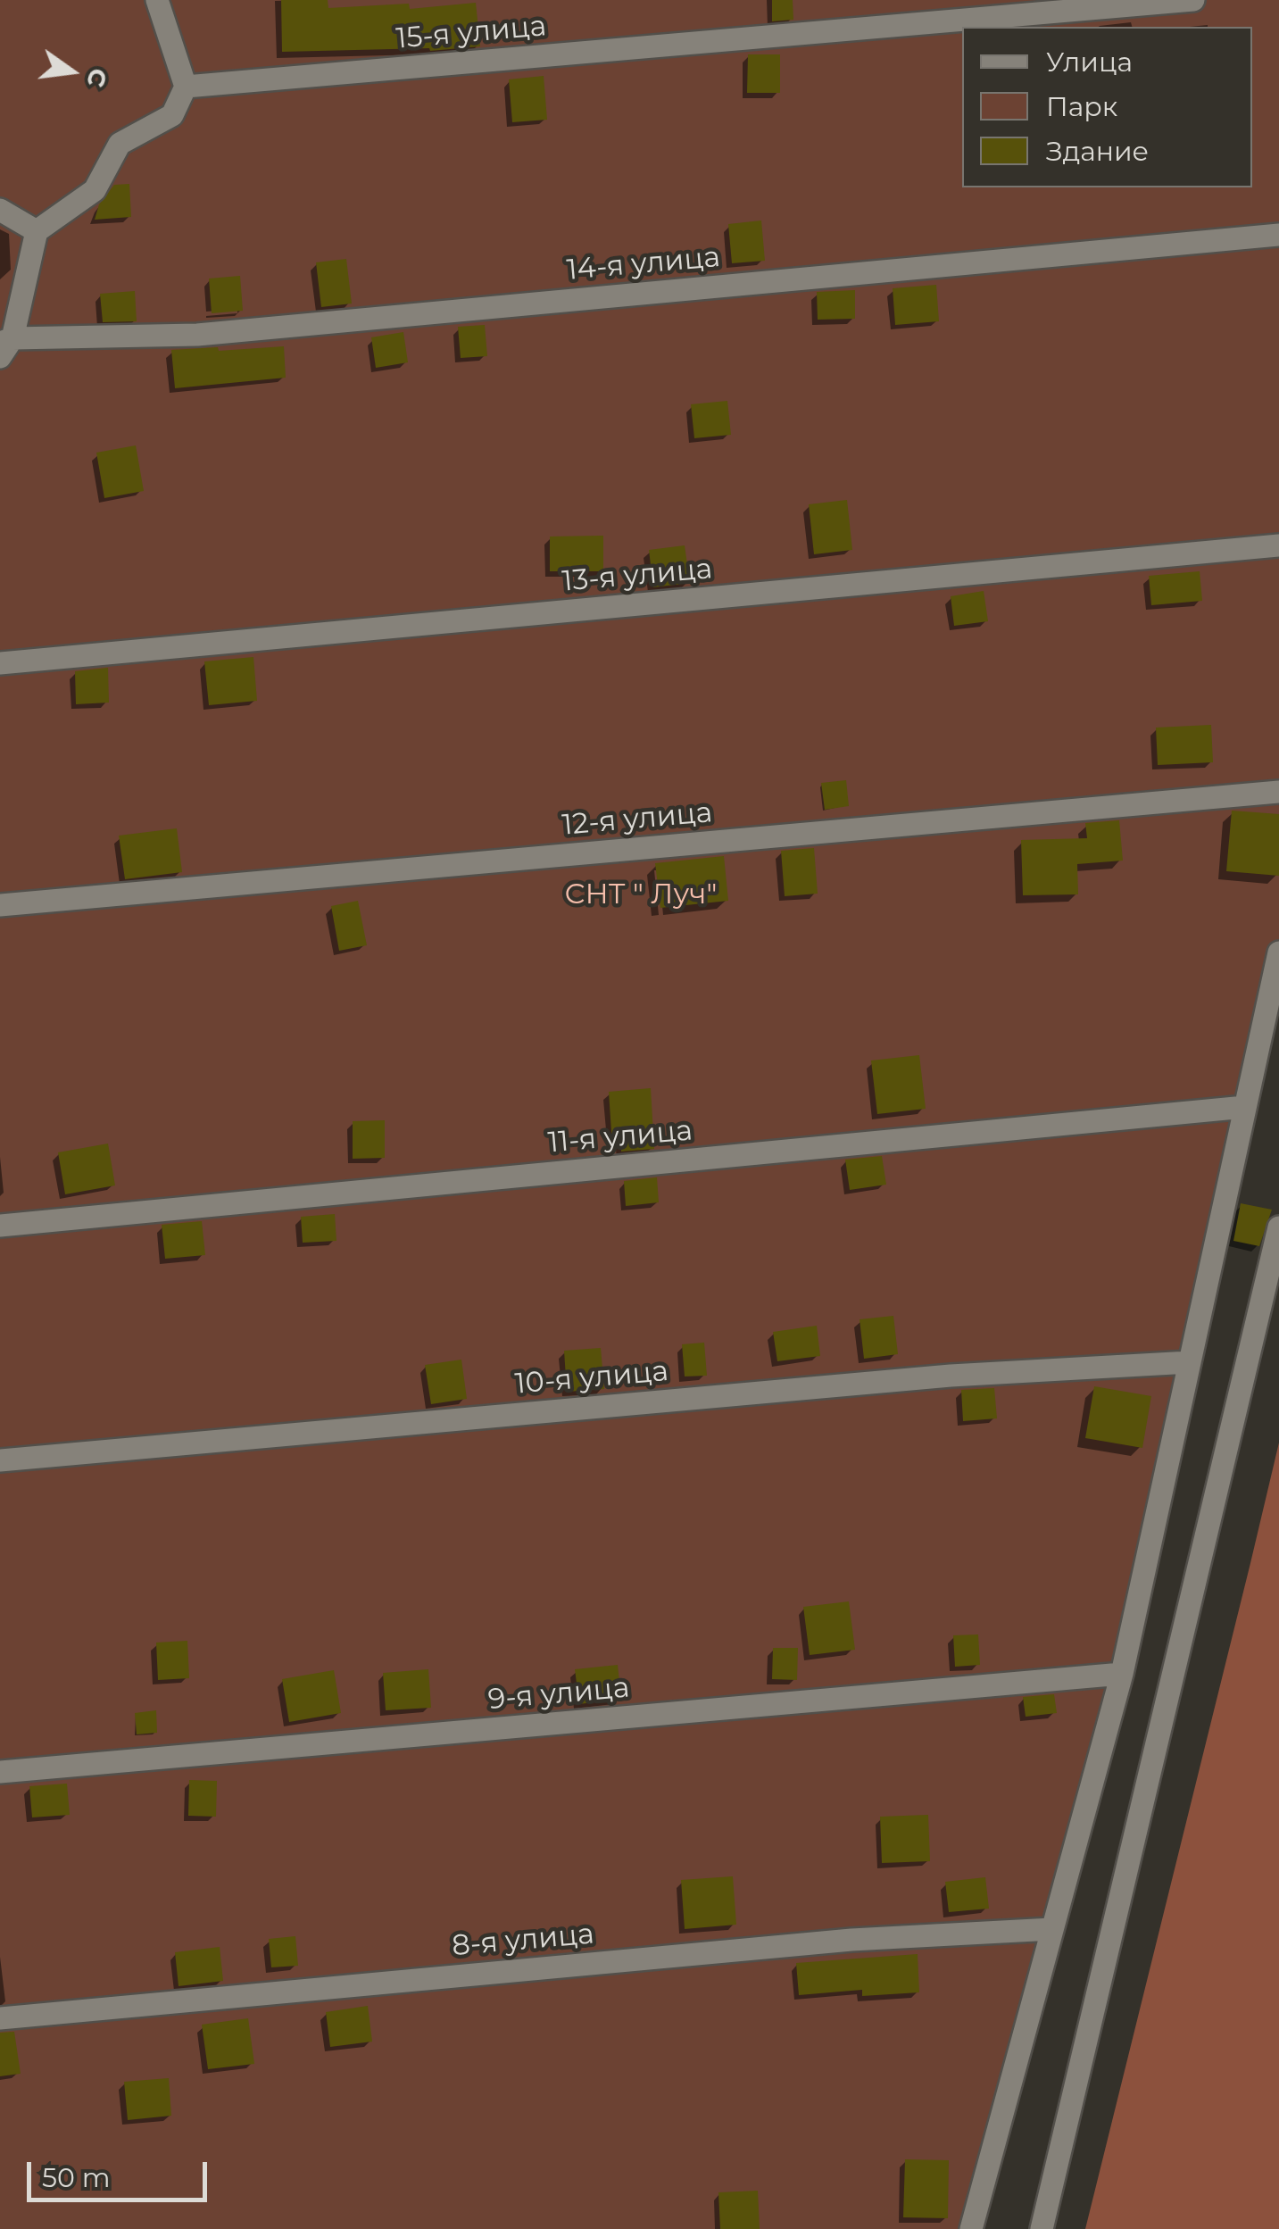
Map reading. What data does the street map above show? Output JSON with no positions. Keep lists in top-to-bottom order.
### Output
{
  "streets": {
    "street": [
      "15-я улица",
      "14-я улица",
      "13-я улица",
      "12-я улица",
      "11-я улица",
      "10-я улица",
      "9-я улица",
      "8-я улица"
    ]
  },
  "parks": ["СНТ \" Луч\""],
  "legend": ["Улица", "Парк", "Здание"],
  "scale_bar": "50 m",
  "north": "right"
}
